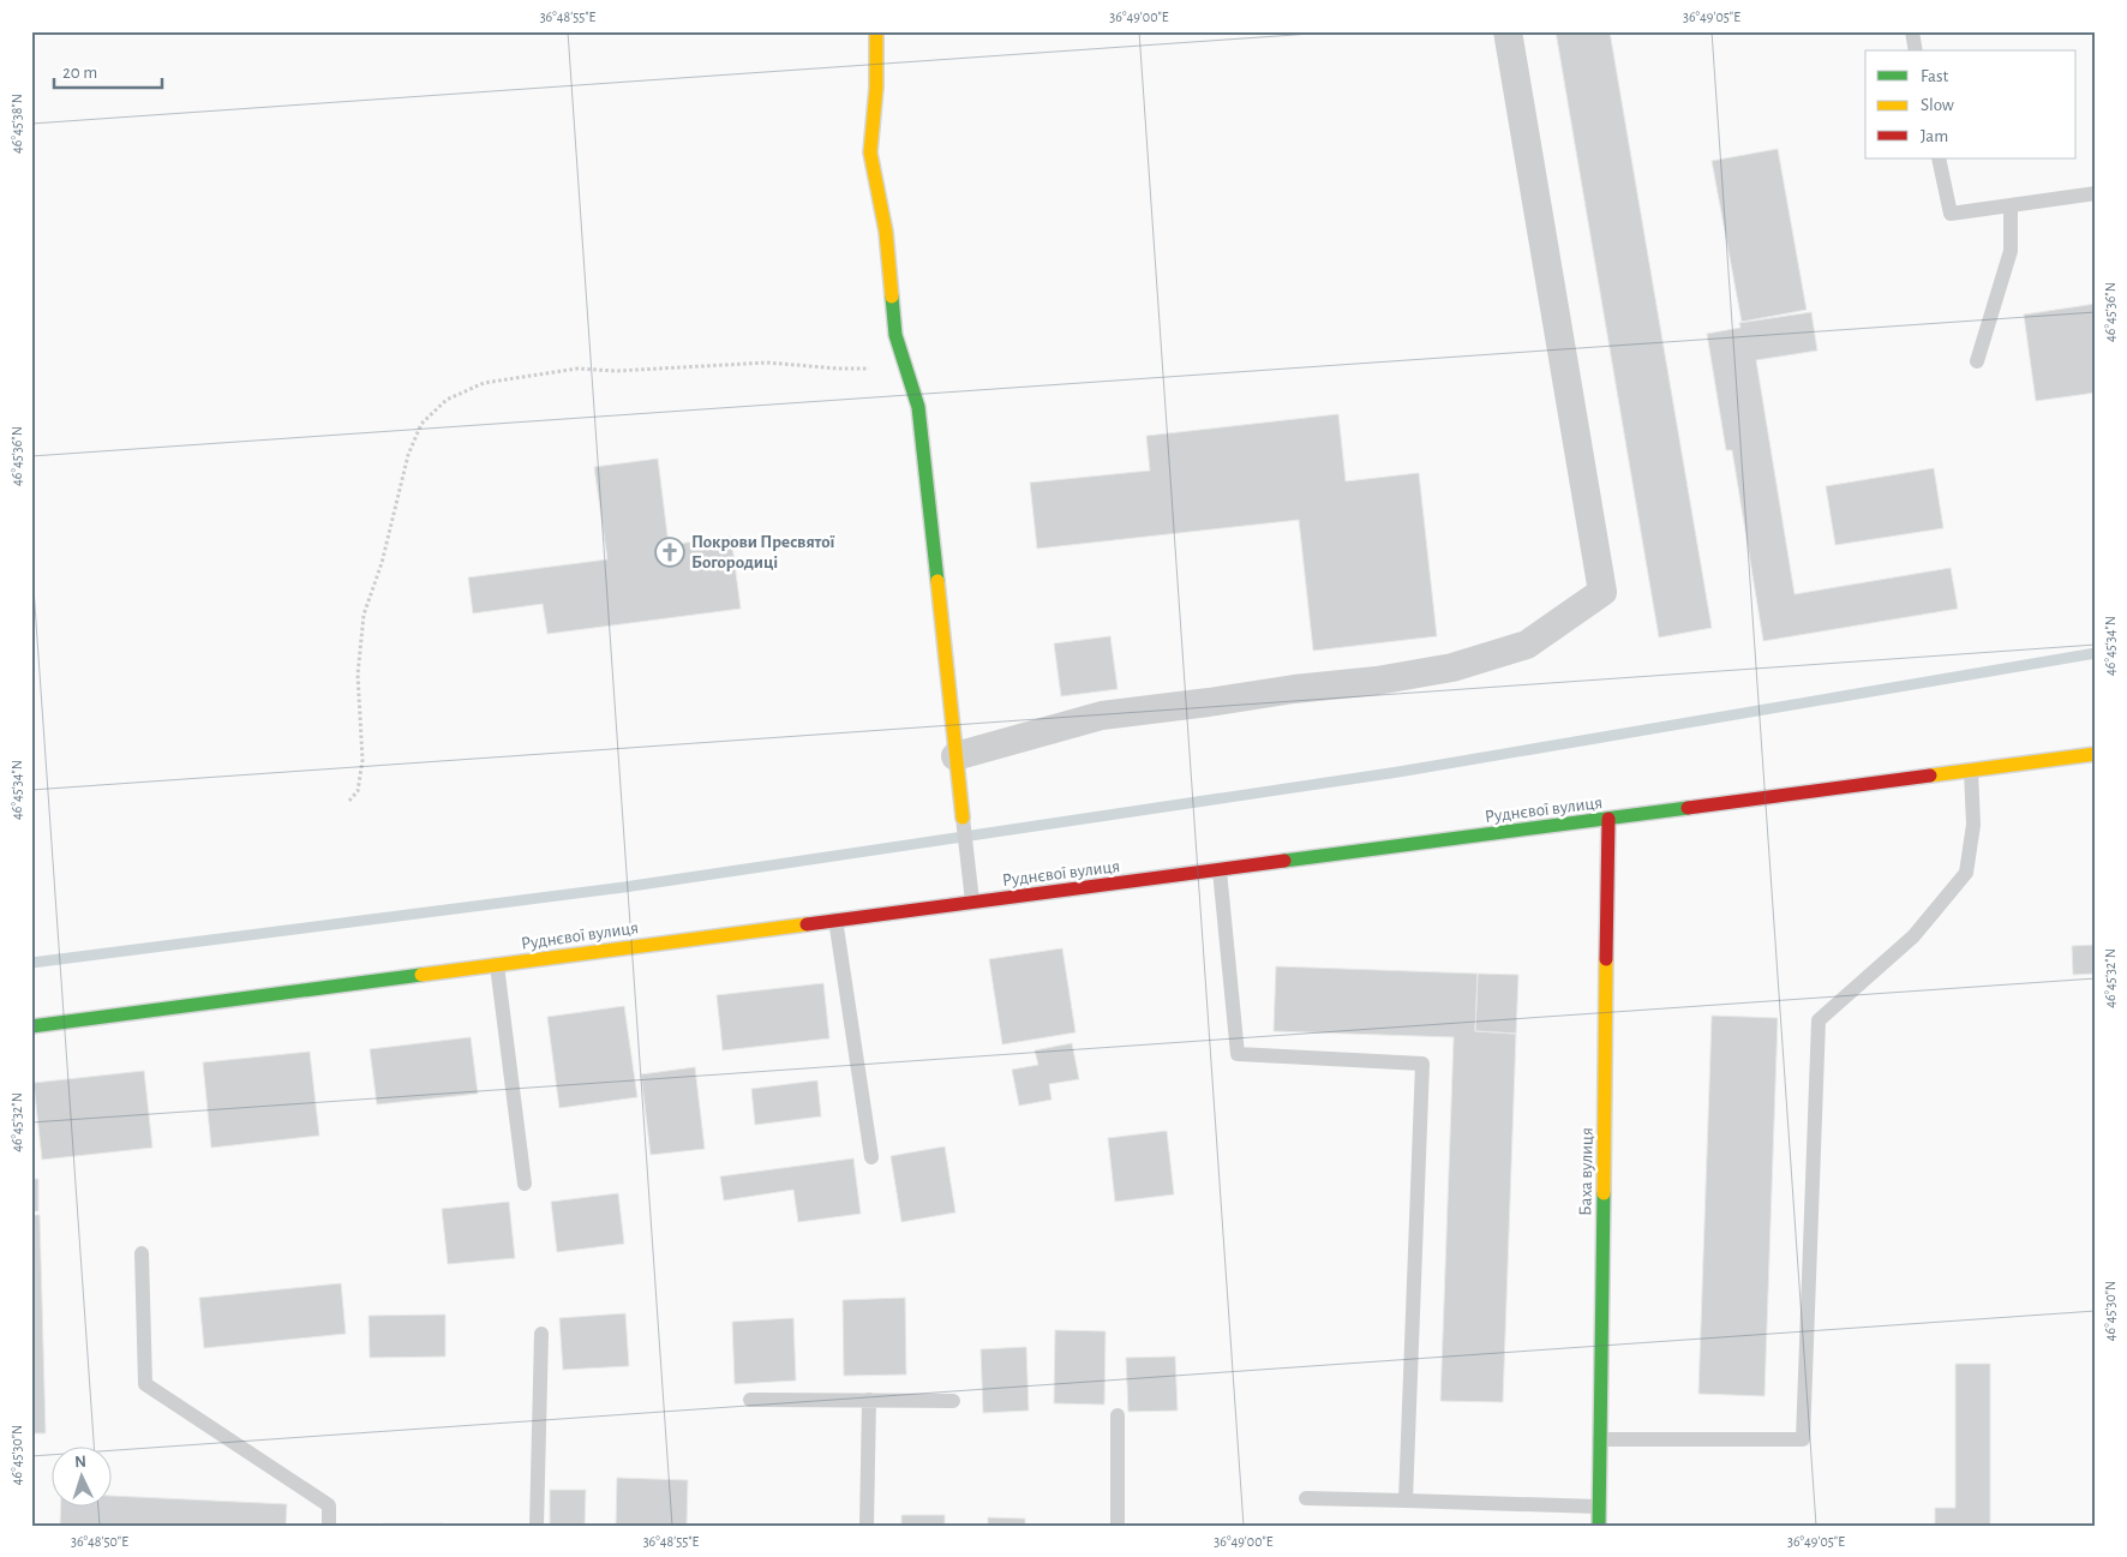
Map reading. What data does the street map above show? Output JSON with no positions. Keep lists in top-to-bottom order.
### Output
{
  "streets": {
    "street": ["Руднєвої вулиця", "Баха вулиця"]
  },
  "crossings": [
    ["Руднєвої вулиця", "Баха вулиця"]
  ],
  "places": {
    "church": ["Покрови Пресвятої Богородиці"]
  },
  "legend": ["Fast", "Slow", "Jam"],
  "scale_bar": "20 m",
  "north": "top",
  "coordinates": [
    "36°48'55\"E",
    "36°49'00\"E",
    "36°49'05\"E",
    "46°45'38\"N",
    "46°45'36\"N",
    "46°45'34\"N",
    "46°45'32\"N",
    "46°45'30\"N",
    "36°48'50\"E"
  ]
}
